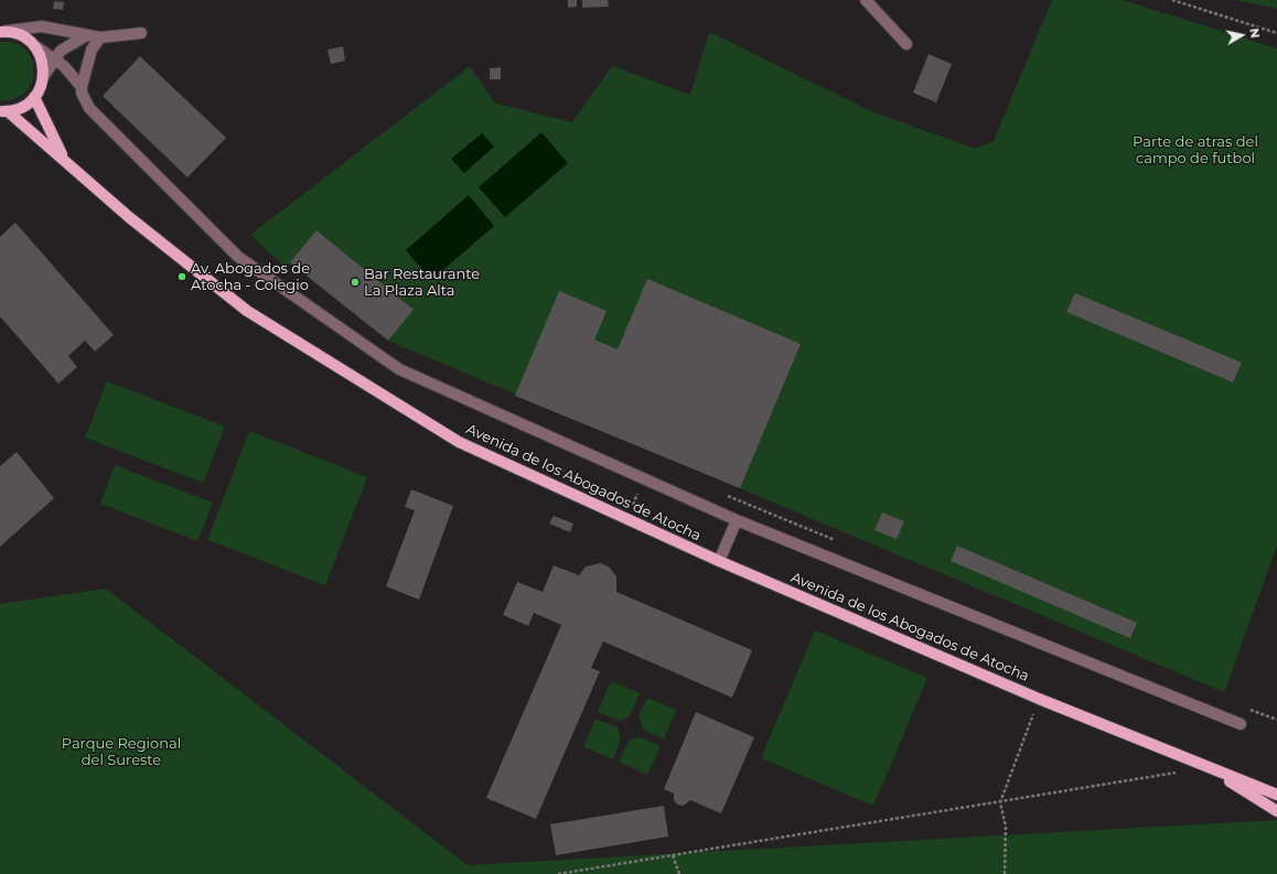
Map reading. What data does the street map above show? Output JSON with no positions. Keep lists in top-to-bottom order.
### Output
{
  "streets": {
    "main road": ["Avenida de los Abogados de Atocha"]
  },
  "parks": ["Parte de atras del campo de futbol", "Parque Regional del Sureste"],
  "places": ["Av. Abogados de Atocha - Colegio", "Bar Restaurante La Plaza Alta"],
  "north": "right"
}
